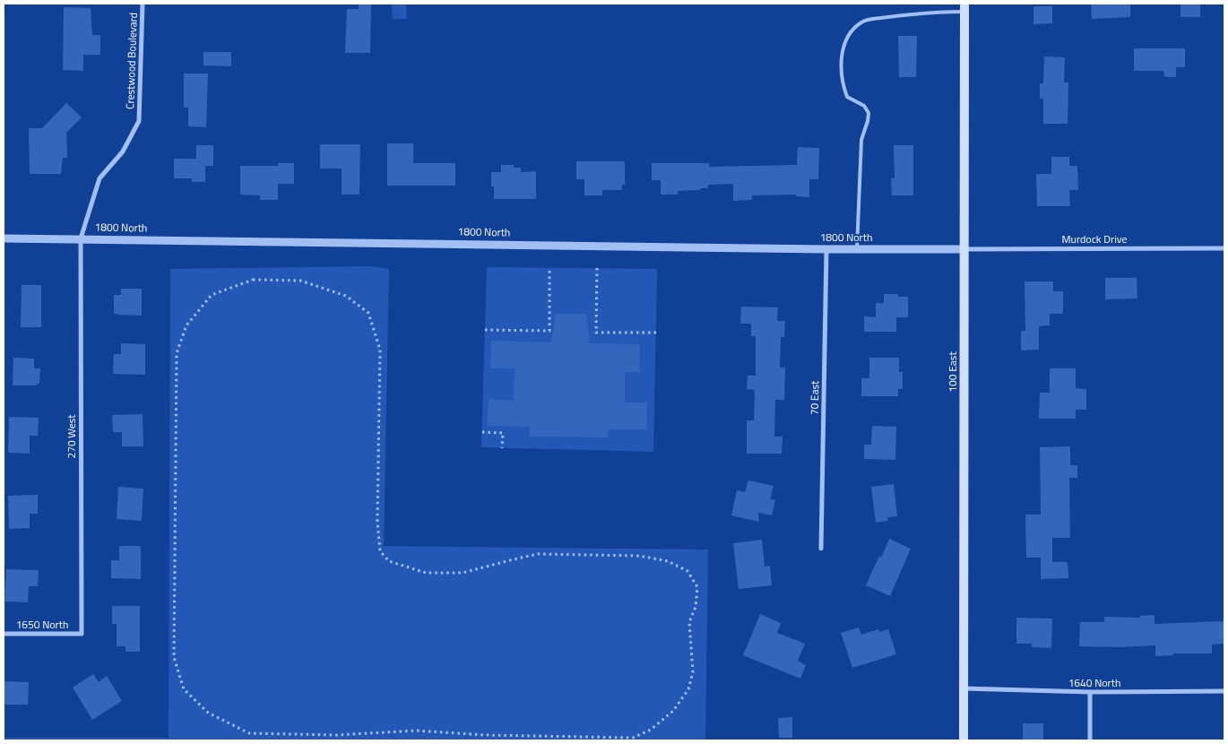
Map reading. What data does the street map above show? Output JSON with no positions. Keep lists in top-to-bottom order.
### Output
{
  "streets": {
    "main road": ["100 East"],
    "street": [
      "Crestwood Boulevard",
      "1800 North",
      "Murdock Drive",
      "70 East",
      "270 West",
      "1650 North",
      "1640 North"
    ]
  },
  "crossings": [
    ["Crestwood Boulevard", "1800 North"],
    ["Crestwood Boulevard", "270 West"],
    ["1800 North", "Murdock Drive"],
    ["1800 North", "100 East"],
    ["1800 North", "70 East"],
    ["1800 North", "270 West"],
    ["Murdock Drive", "100 East"],
    ["100 East", "1640 North"],
    ["270 West", "1650 North"]
  ]
}
